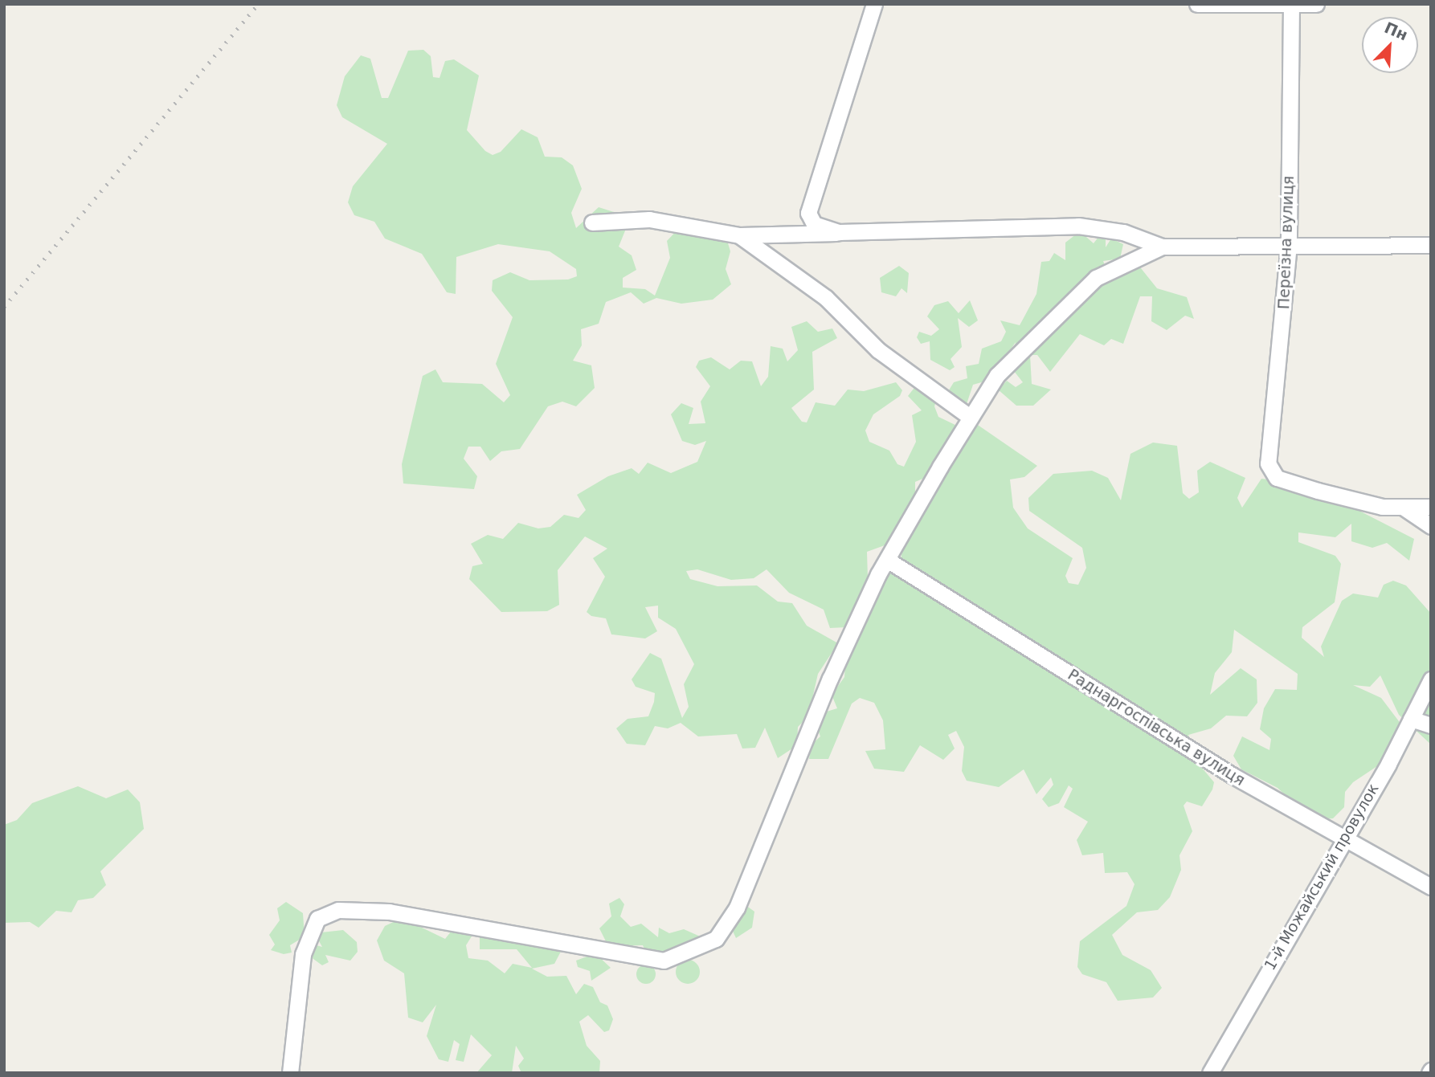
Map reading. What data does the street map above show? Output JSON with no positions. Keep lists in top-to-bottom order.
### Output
{
  "streets": {
    "street": ["Переїзна вулиця", "Раднаргоспівська вулиця", "1-й Можайський провулок"]
  },
  "crossings": [
    ["Раднаргоспівська вулиця", "1-й Можайський провулок"]
  ],
  "north": "top right"
}
